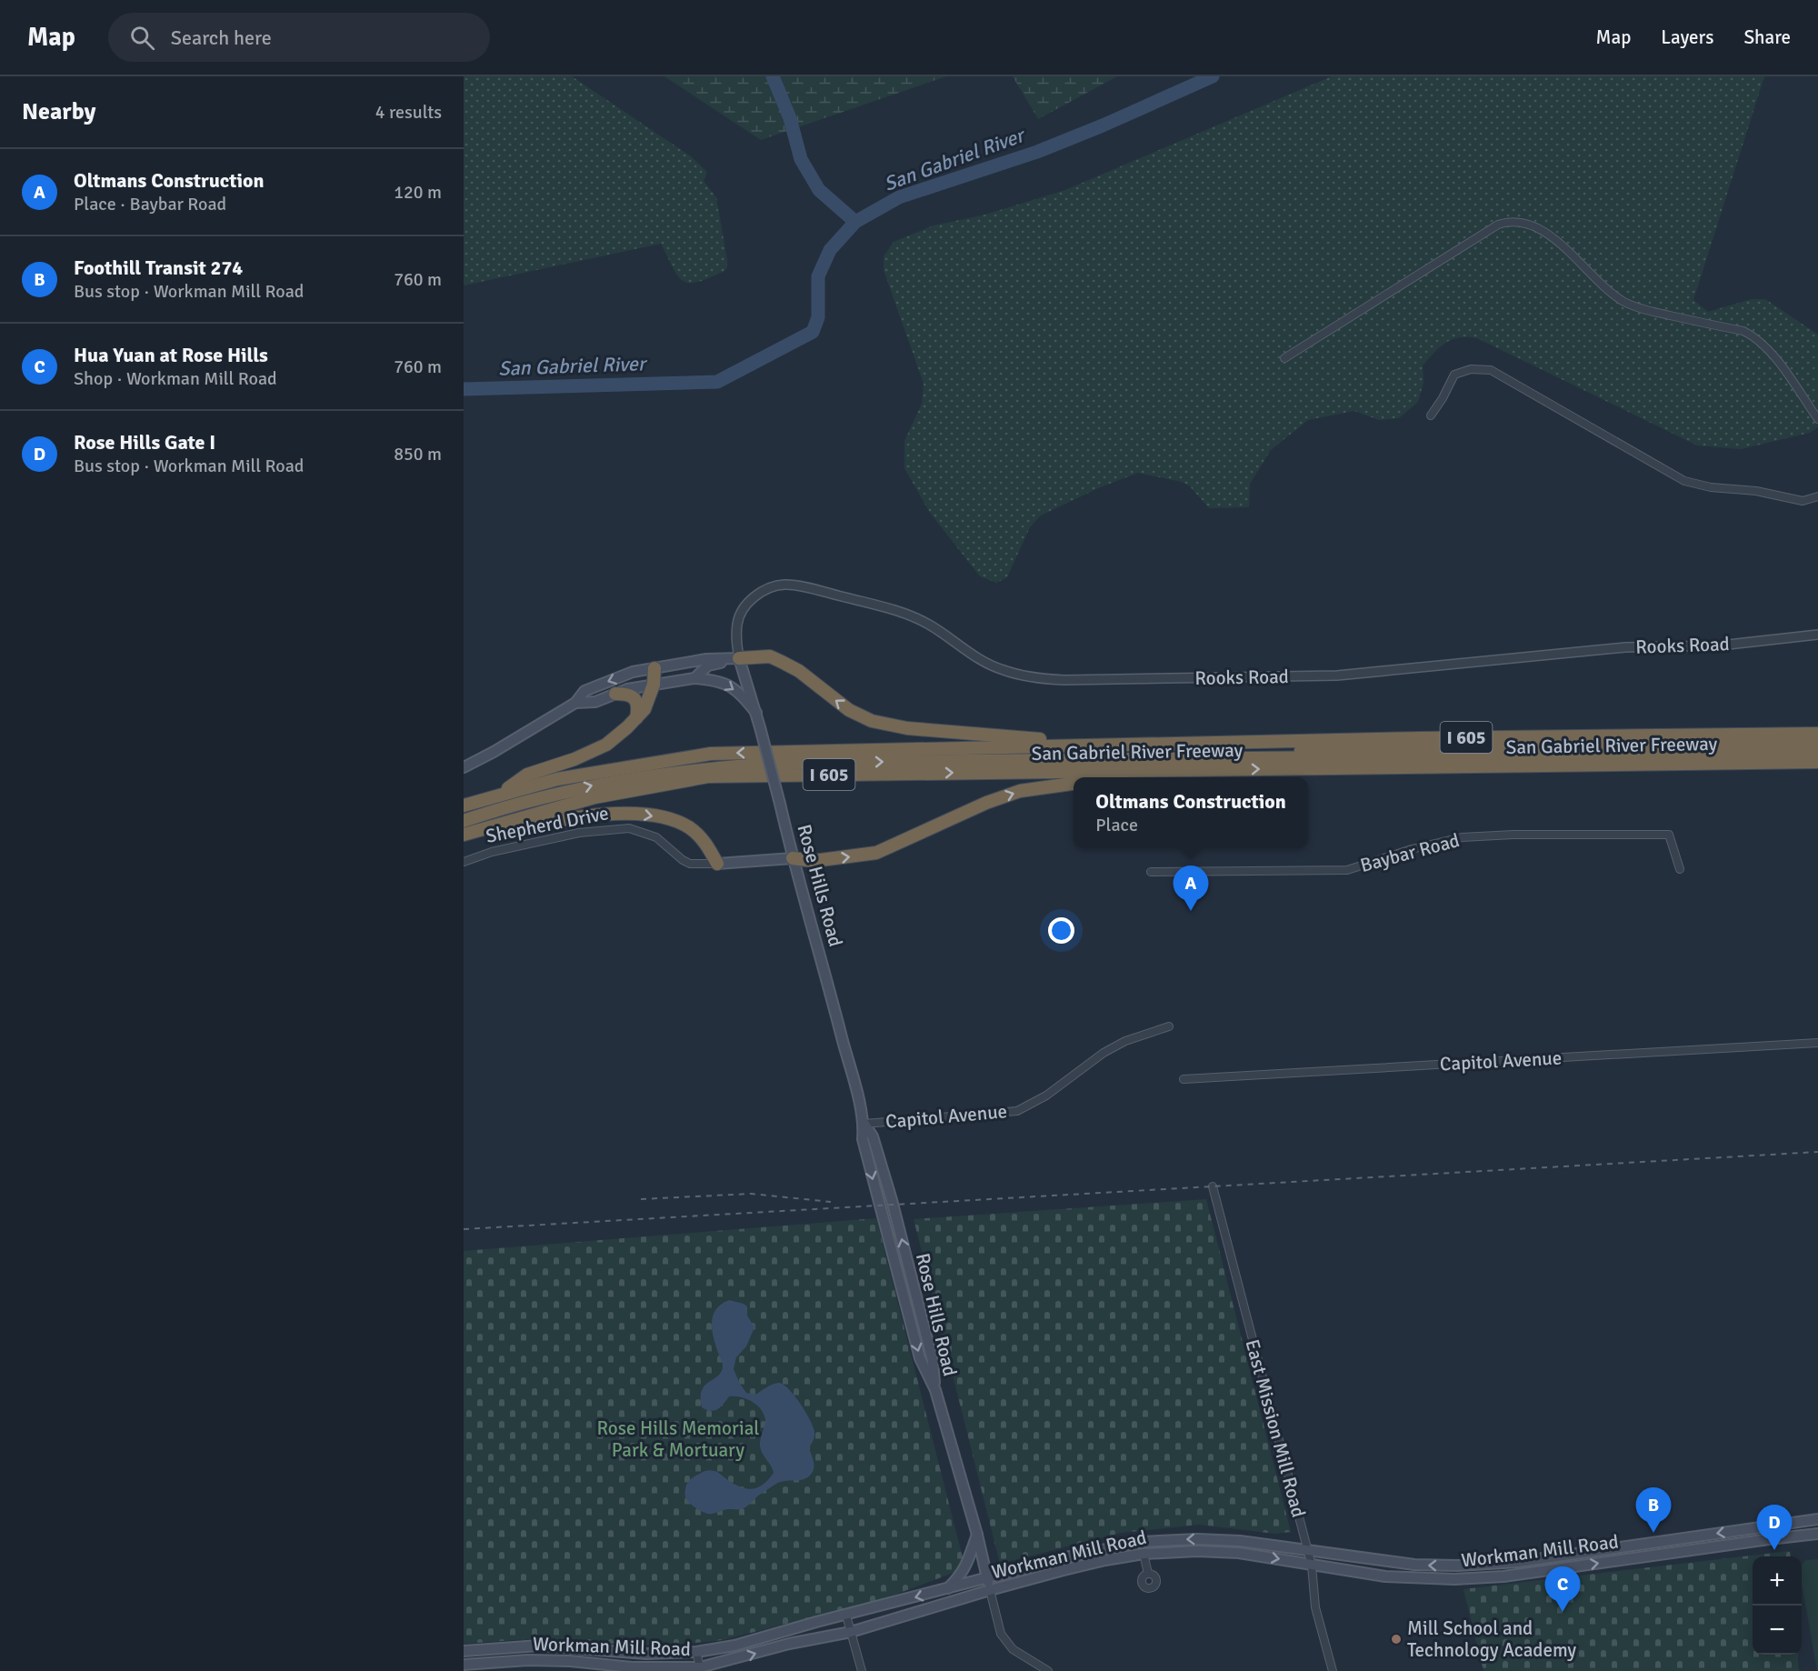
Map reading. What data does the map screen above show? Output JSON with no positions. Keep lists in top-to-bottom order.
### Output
{
  "streets": {
    "highway": ["I 605", "San Gabriel River Freeway"],
    "main road": ["Shepherd Drive", "Rose Hills Road", "Workman Mill Road"],
    "street": [
      "Rooks Road",
      "Baybar Road",
      "Capitol Avenue",
      "East Mission Mill Road"
    ]
  },
  "crossings": [
    ["Rooks Road", "Rose Hills Road"],
    ["Shepherd Drive", "Rose Hills Road"],
    ["Rose Hills Road", "Capitol Avenue"],
    ["Rose Hills Road", "Workman Mill Road"],
    ["East Mission Mill Road", "Workman Mill Road"]
  ],
  "water": ["San Gabriel River"],
  "parks": ["Rose Hills Memorial Park & Mortuary"],
  "places": ["Mill School and Technology Academy"],
  "page": {
    "header": "Map",
    "search": "Search here",
    "nav": ["Map", "Layers", "Share"],
    "heading": ["Nearby", "4 results"],
    "list": [
      {
        "mark": "A",
        "name": "Oltmans Construction",
        "note": "Place · Baybar Road",
        "value": "120 m"
      },
      {
        "mark": "B",
        "name": "Foothill Transit 274",
        "note": "Bus stop · Workman Mill Road",
        "value": "760 m"
      },
      {
        "mark": "C",
        "name": "Hua Yuan at Rose Hills",
        "note": "Shop · Workman Mill Road",
        "value": "760 m"
      },
      {
        "mark": "D",
        "name": "Rose Hills Gate I",
        "note": "Bus stop · Workman Mill Road",
        "value": "850 m"
      }
    ],
    "popup": ["Oltmans Construction", "Place"],
    "pins": [
      "A",
      "B",
      "D",
      "C"
    ],
    "map_buttons": ["+", "−"]
  }
}
